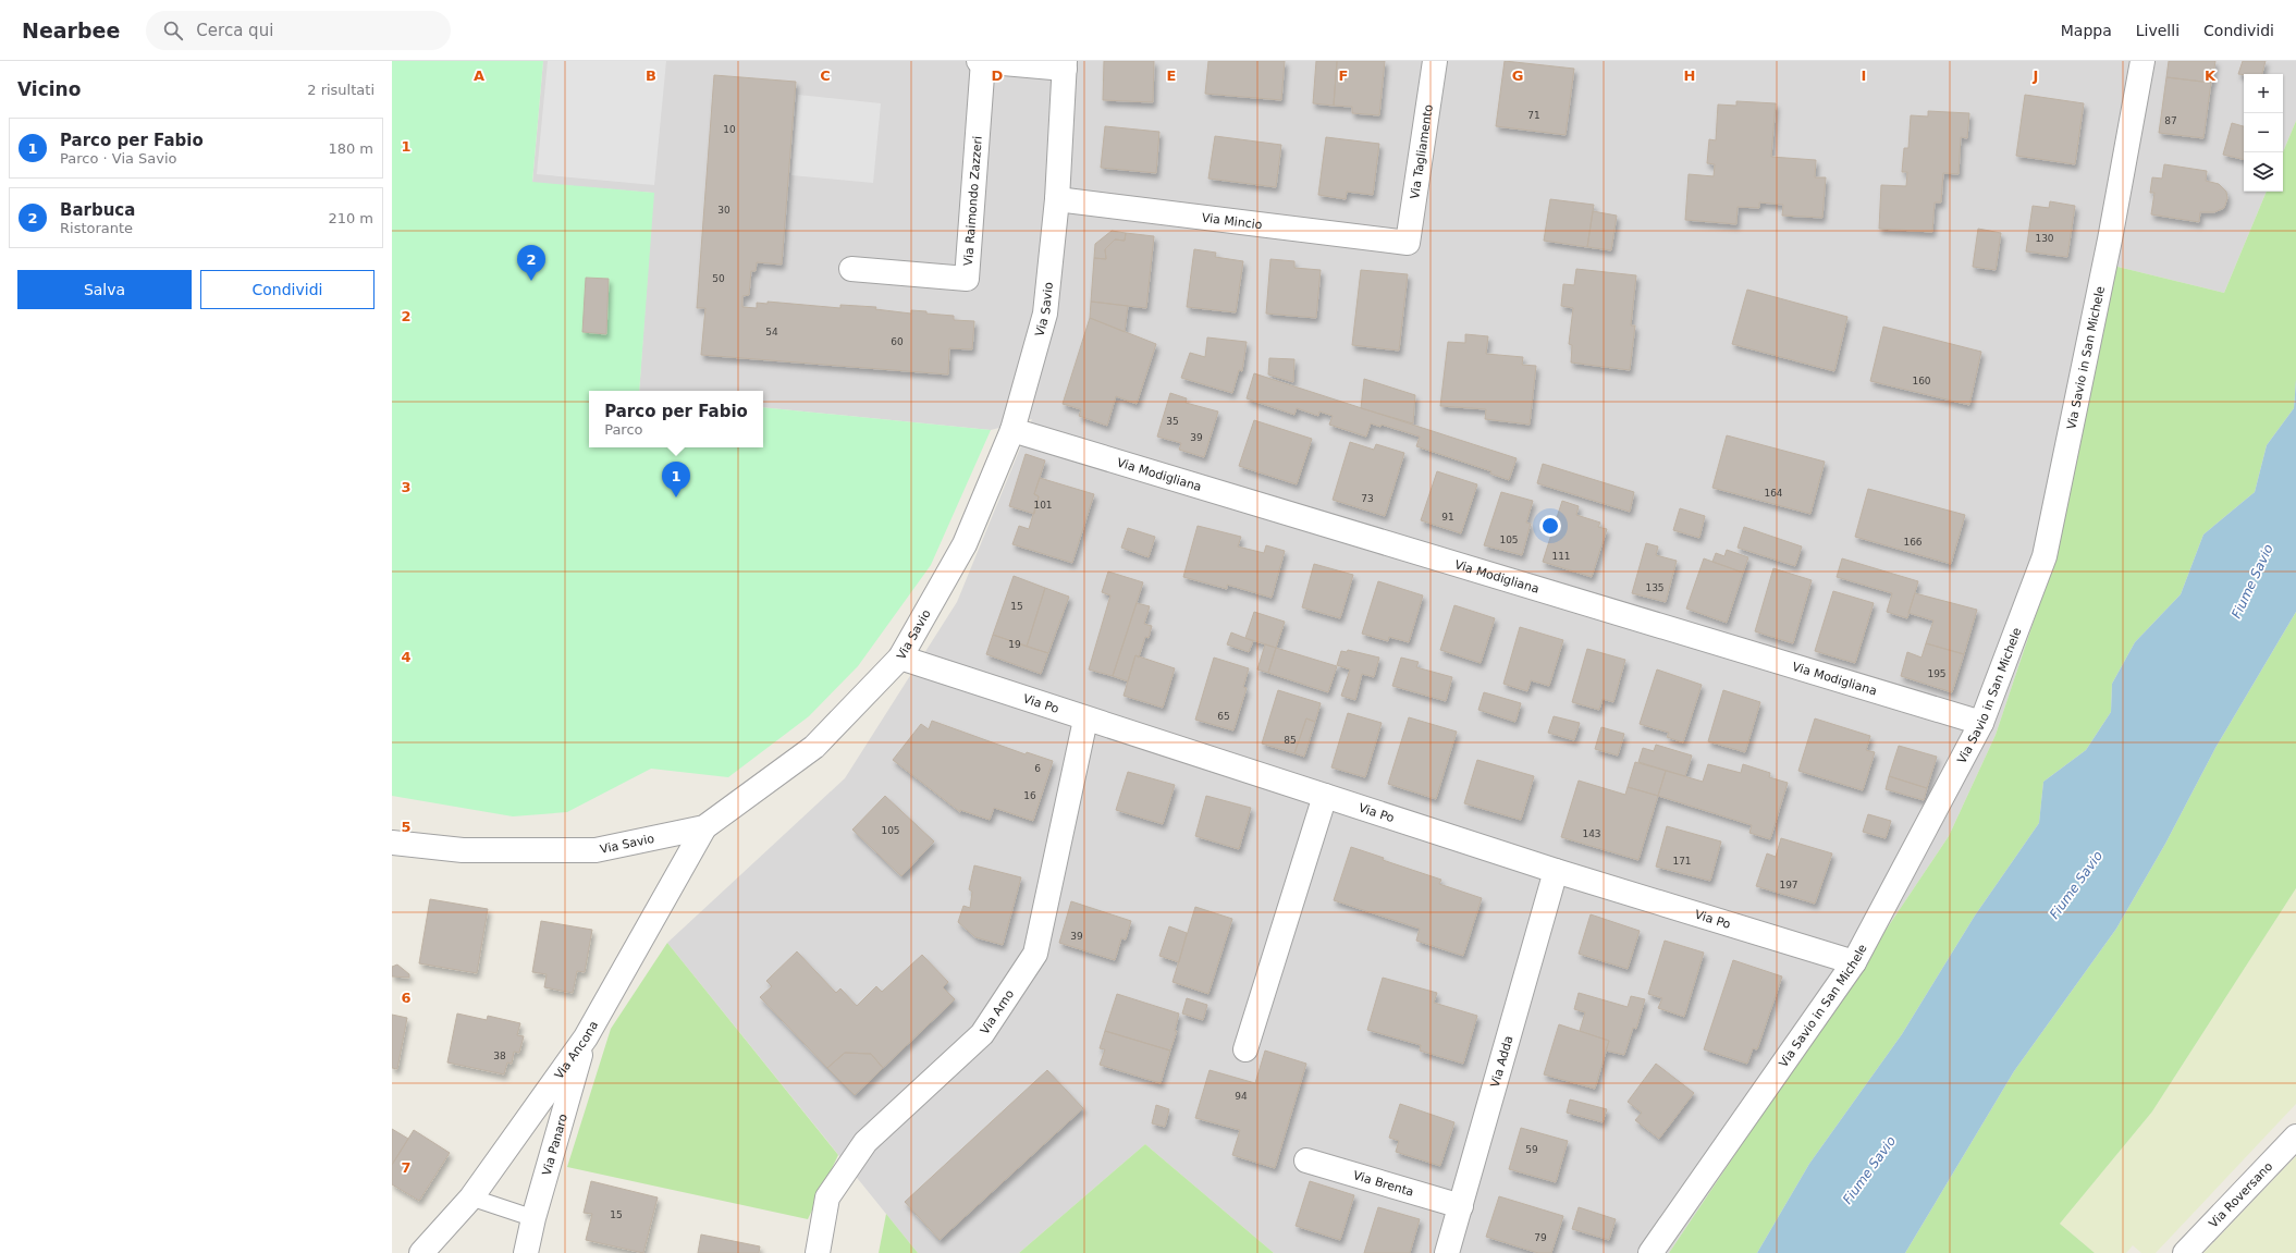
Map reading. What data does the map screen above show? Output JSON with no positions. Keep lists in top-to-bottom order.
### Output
{
  "streets": {
    "street": [
      "Via Tagliamento",
      "Via Raimondo Zazzeri",
      "Via Mincio",
      "Via Savio",
      "Via Savio in San Michele",
      "Via Modigliana",
      "Via Po",
      "Via Arno",
      "Via Ancona",
      "Via Adda",
      "Via Panaro",
      "Via Brenta",
      "Via Roversano"
    ]
  },
  "crossings": [
    ["Via Tagliamento", "Via Mincio"],
    ["Via Mincio", "Via Savio"],
    ["Via Savio", "Via Modigliana"],
    ["Via Savio", "Via Po"],
    ["Via Savio", "Via Ancona"],
    ["Via Savio in San Michele", "Via Modigliana"],
    ["Via Savio in San Michele", "Via Po"],
    ["Via Po", "Via Arno"],
    ["Via Po", "Via Adda"],
    ["Via Ancona", "Via Panaro"],
    ["Via Adda", "Via Brenta"]
  ],
  "water": ["Fiume Savio"],
  "house_numbers": [
    "71",
    "87",
    "10",
    "30",
    "130",
    "50",
    "54",
    "60",
    "160",
    "35",
    "39",
    "164",
    "73",
    "101",
    "91",
    "105",
    "166",
    "111",
    "135",
    "15",
    "19",
    "195",
    "65",
    "85",
    "6",
    "16",
    "105",
    "143",
    "171",
    "197",
    "39",
    "38",
    "94",
    "59",
    "15",
    "79"
  ],
  "page": {
    "header": "Nearbee",
    "search": "Cerca qui",
    "nav": ["Mappa", "Livelli", "Condividi"],
    "heading": ["Vicino", "2 risultati"],
    "map_buttons": ["+", "−"],
    "list": [
      {
        "mark": "1",
        "name": "Parco per Fabio",
        "note": "Parco · Via Savio",
        "value": "180 m"
      },
      {
        "mark": "2",
        "name": "Barbuca",
        "note": "Ristorante",
        "value": "210 m"
      }
    ],
    "pins": ["2", "1"],
    "buttons": ["Salva", "Condividi"],
    "popup": ["Parco per Fabio", "Parco"]
  },
  "grid": {
    "columns": [
      "A",
      "B",
      "C",
      "D",
      "E",
      "F",
      "G",
      "H",
      "I",
      "J",
      "K"
    ],
    "rows": [
      "1",
      "2",
      "3",
      "4",
      "5",
      "6",
      "7"
    ]
  }
}
